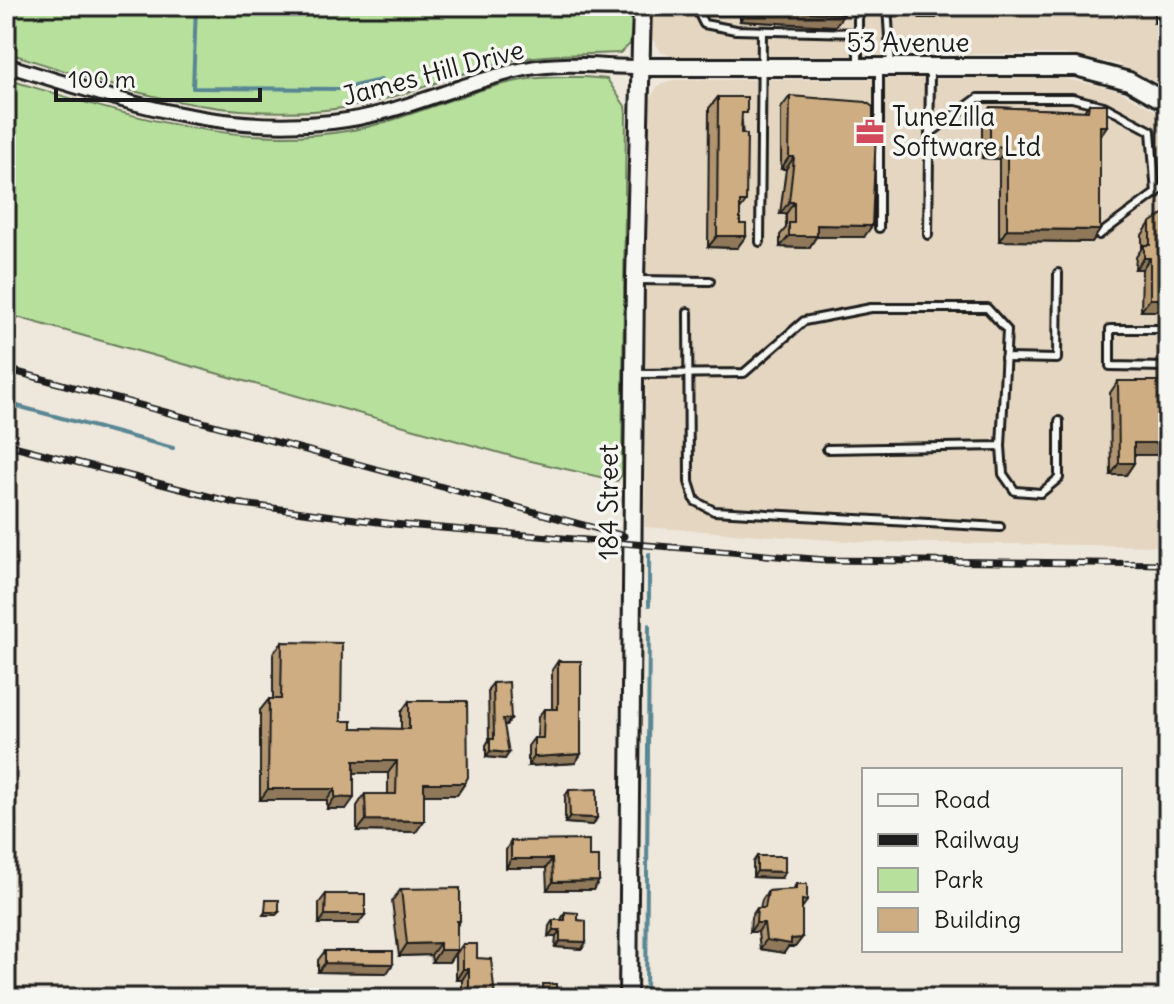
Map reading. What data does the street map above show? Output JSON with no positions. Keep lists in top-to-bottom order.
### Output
{
  "streets": {
    "main road": ["53 Avenue", "184 Street"],
    "street": ["James Hill Drive"]
  },
  "crossings": [
    ["53 Avenue", "James Hill Drive"],
    ["53 Avenue", "184 Street"],
    ["James Hill Drive", "184 Street"]
  ],
  "places": {
    "office": ["TuneZilla Software Ltd"]
  },
  "legend": [
    "Road",
    "Railway",
    "Park",
    "Building"
  ],
  "scale_bar": "100 m"
}
